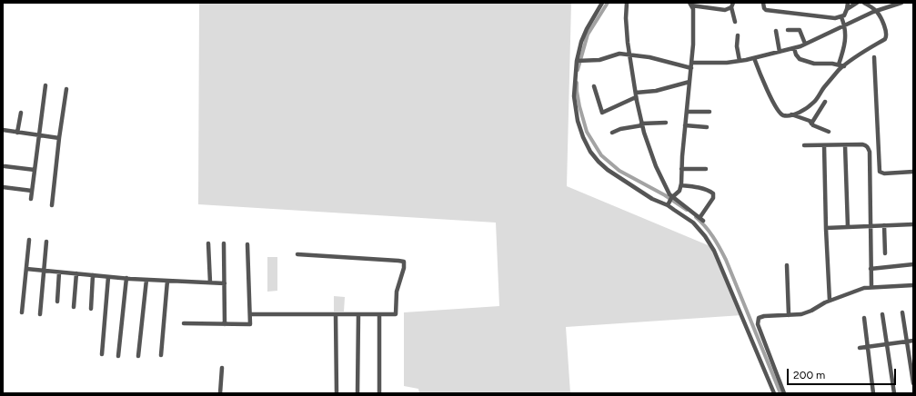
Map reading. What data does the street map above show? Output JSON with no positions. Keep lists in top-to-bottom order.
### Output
{
  "scale_bar": "200 m"
}
